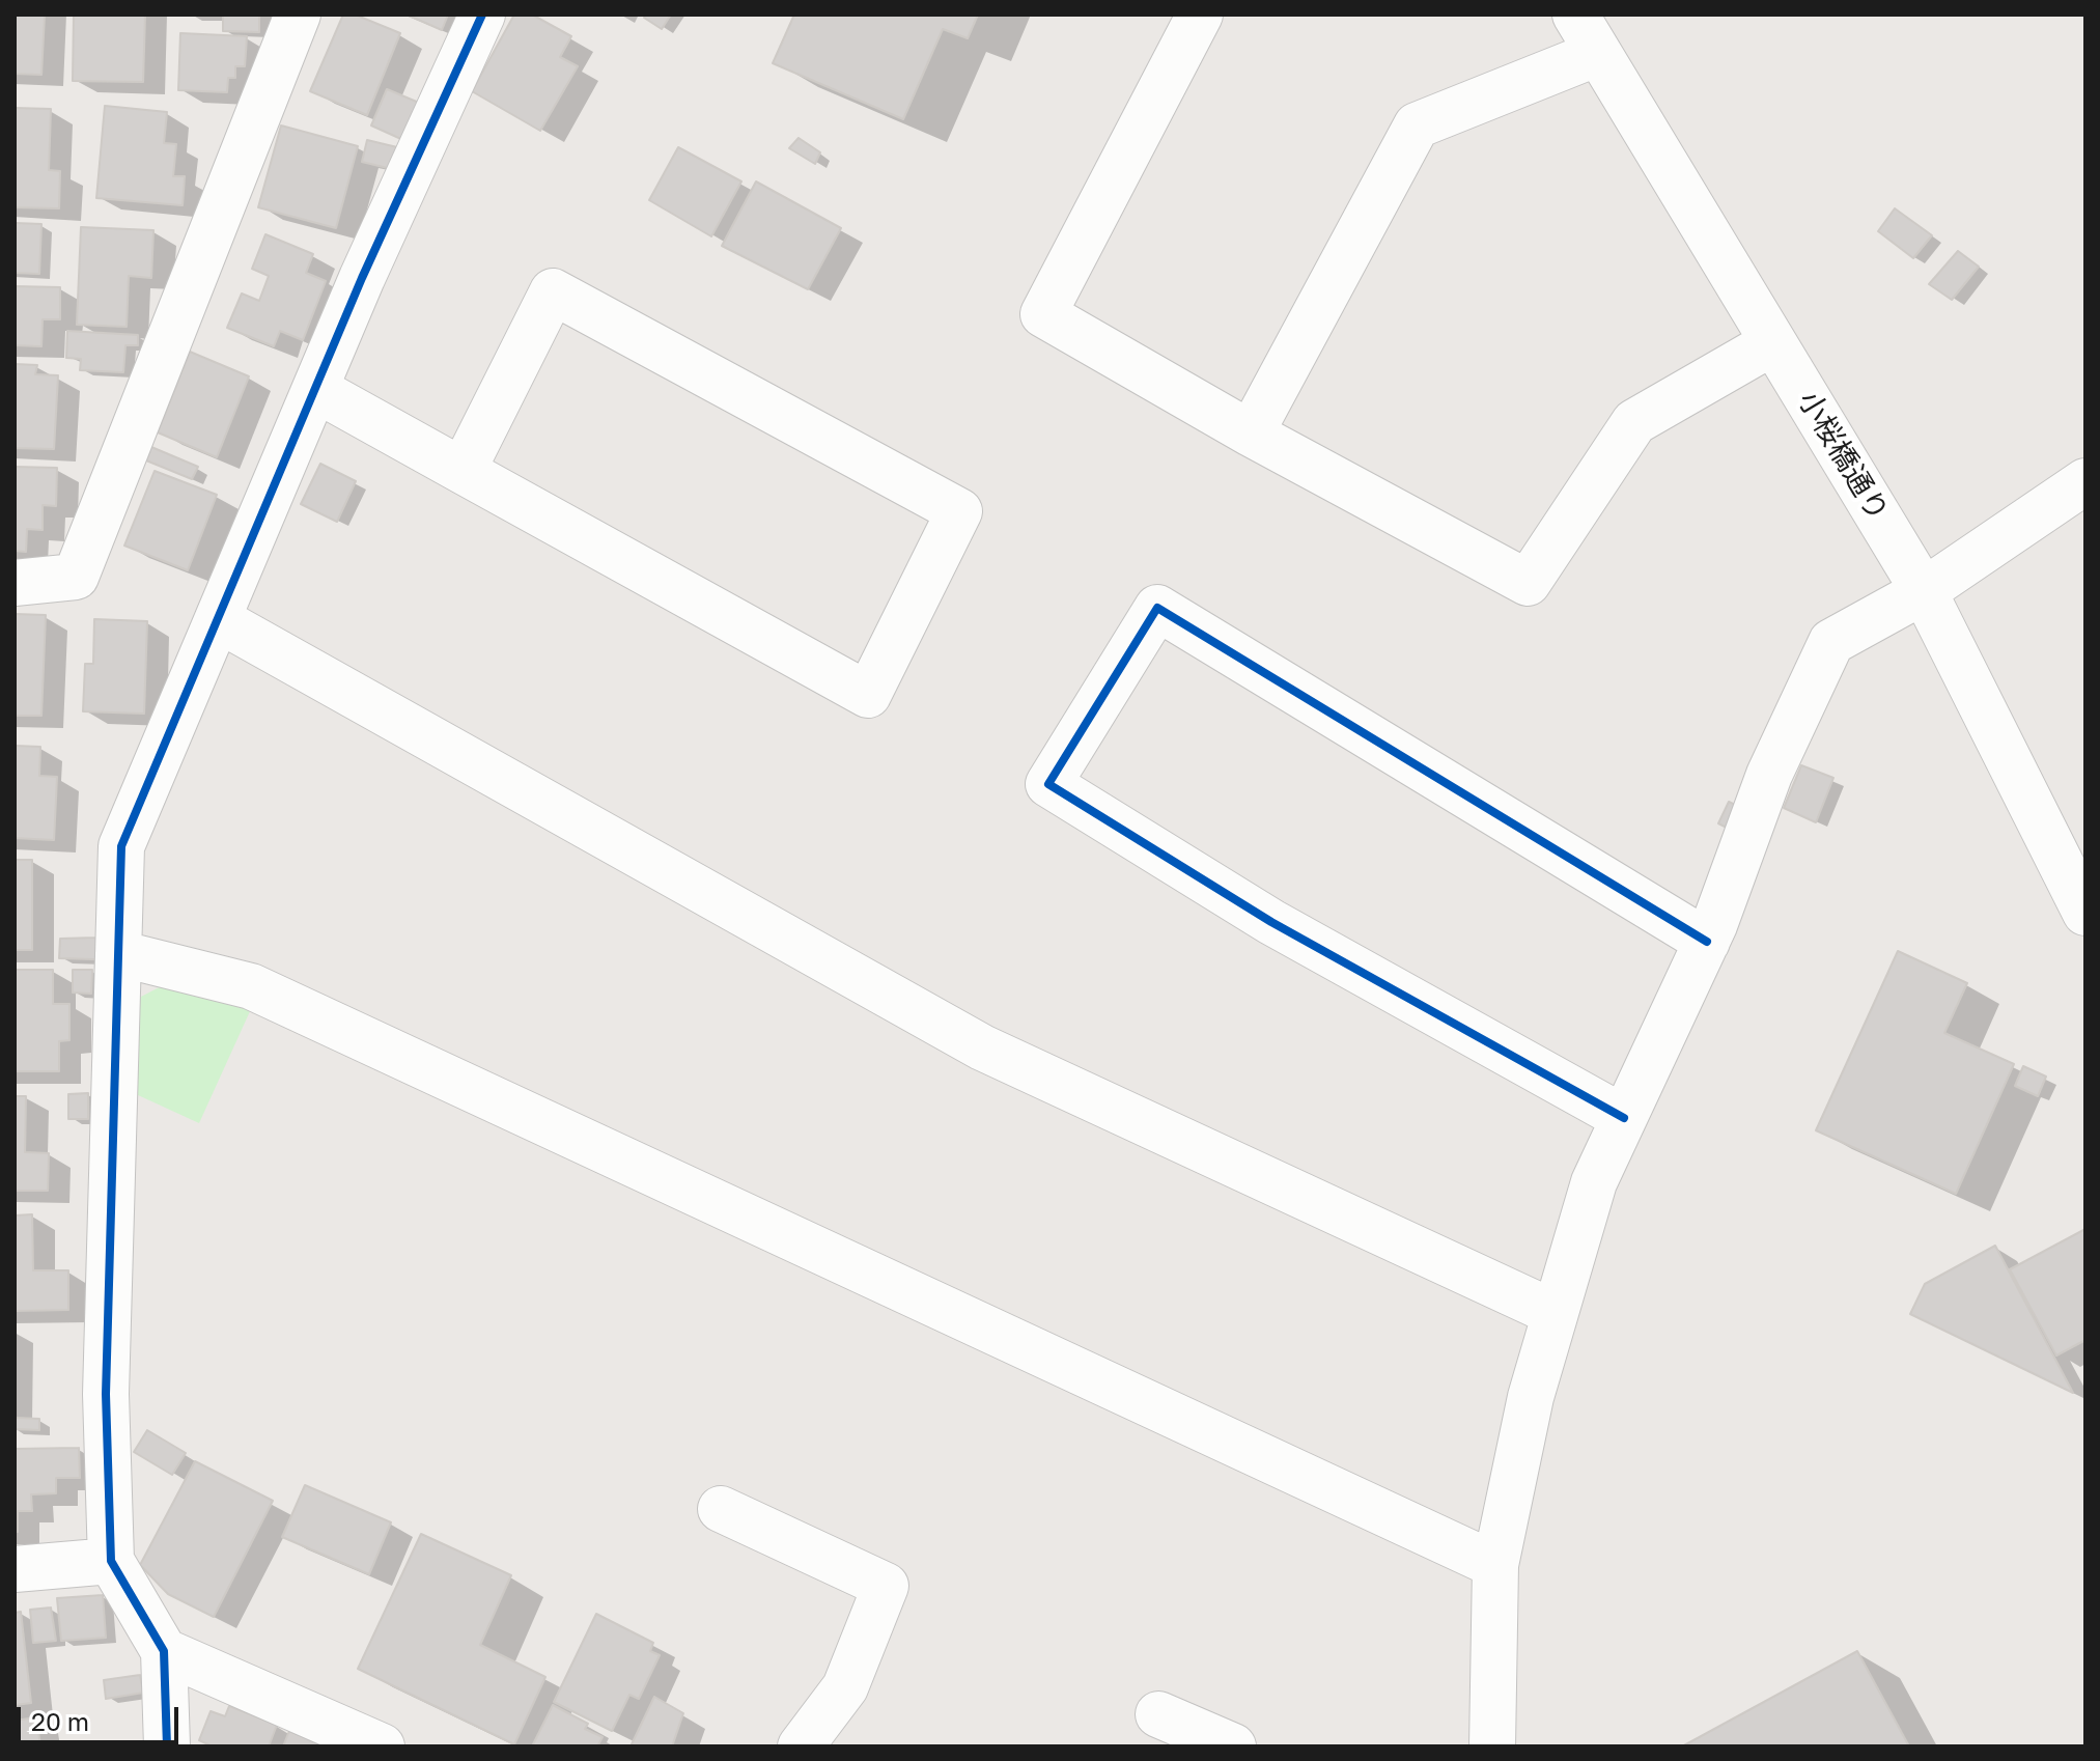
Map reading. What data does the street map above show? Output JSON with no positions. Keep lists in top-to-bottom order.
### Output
{
  "streets": {
    "street": ["小桜橋通り"]
  },
  "scale_bar": "20 m"
}
